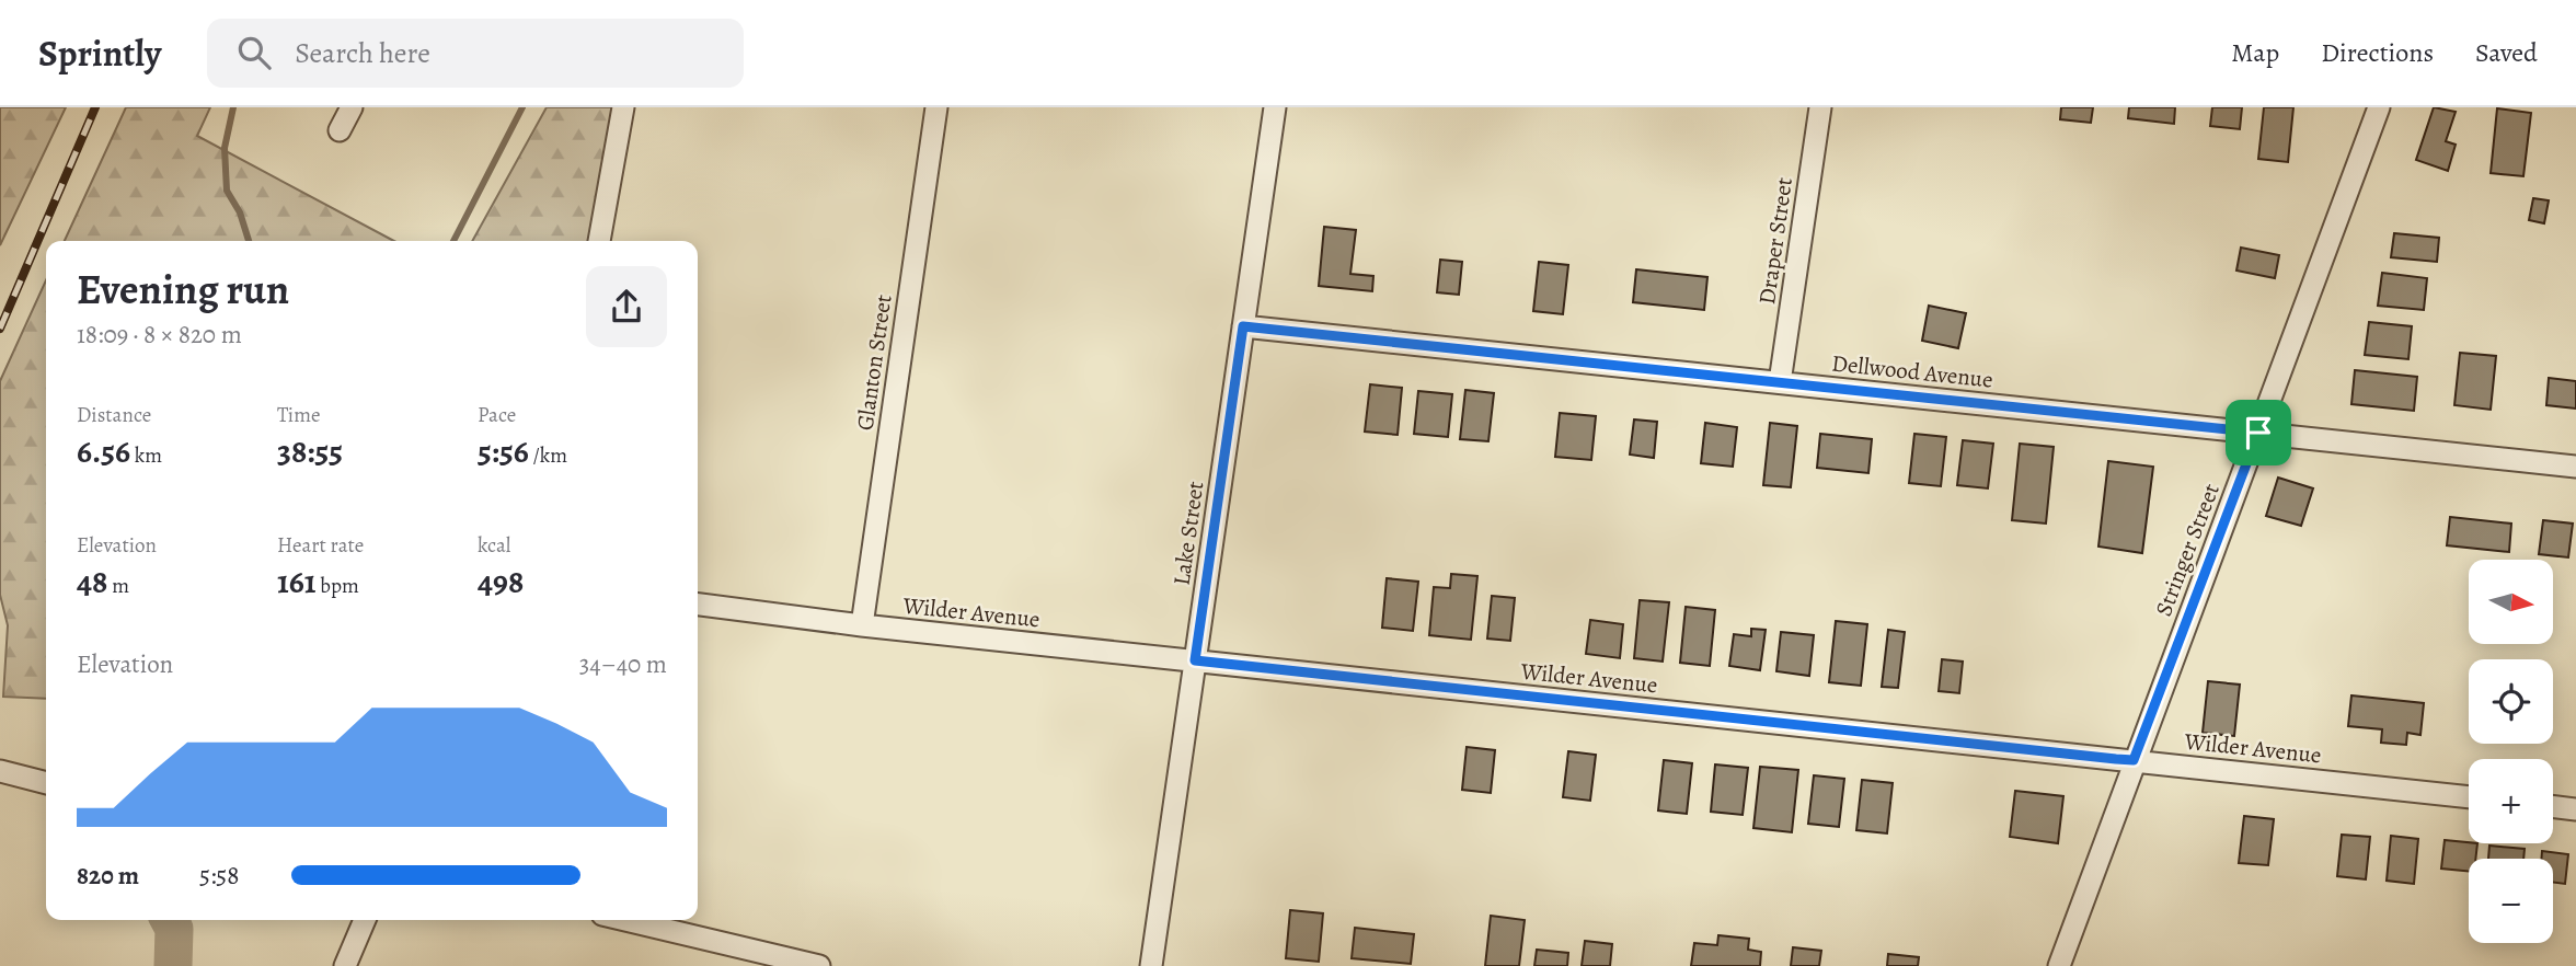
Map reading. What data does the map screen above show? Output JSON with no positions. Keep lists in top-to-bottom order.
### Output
{
  "streets": {
    "street": [
      "Draper Street",
      "Glanton Street",
      "Dellwood Avenue",
      "Lake Street",
      "Stringer Street",
      "Wilder Avenue"
    ]
  },
  "crossings": [
    ["Draper Street", "Dellwood Avenue"],
    ["Glanton Street", "Wilder Avenue"],
    ["Dellwood Avenue", "Lake Street"],
    ["Dellwood Avenue", "Stringer Street"],
    ["Lake Street", "Wilder Avenue"],
    ["Stringer Street", "Wilder Avenue"]
  ],
  "north": "right",
  "page": {
    "header": "Sprintly",
    "search": "Search here",
    "nav": ["Map", "Directions", "Saved"],
    "heading": ["Evening run", "18:09 · 8 × 820 m"],
    "stats": [
      ["Distance", "6.56 km"],
      ["Time", "38:55"],
      ["Pace", "5:56 /km"],
      ["Elevation", "48 m"],
      ["Heart rate", "161 bpm"],
      ["kcal", "498"]
    ],
    "map_buttons": ["+", "−"],
    "chart": ["Elevation", "34–40 m"],
    "list": [
      {
        "name": "820 m",
        "note": "5:58"
      }
    ]
  }
}
